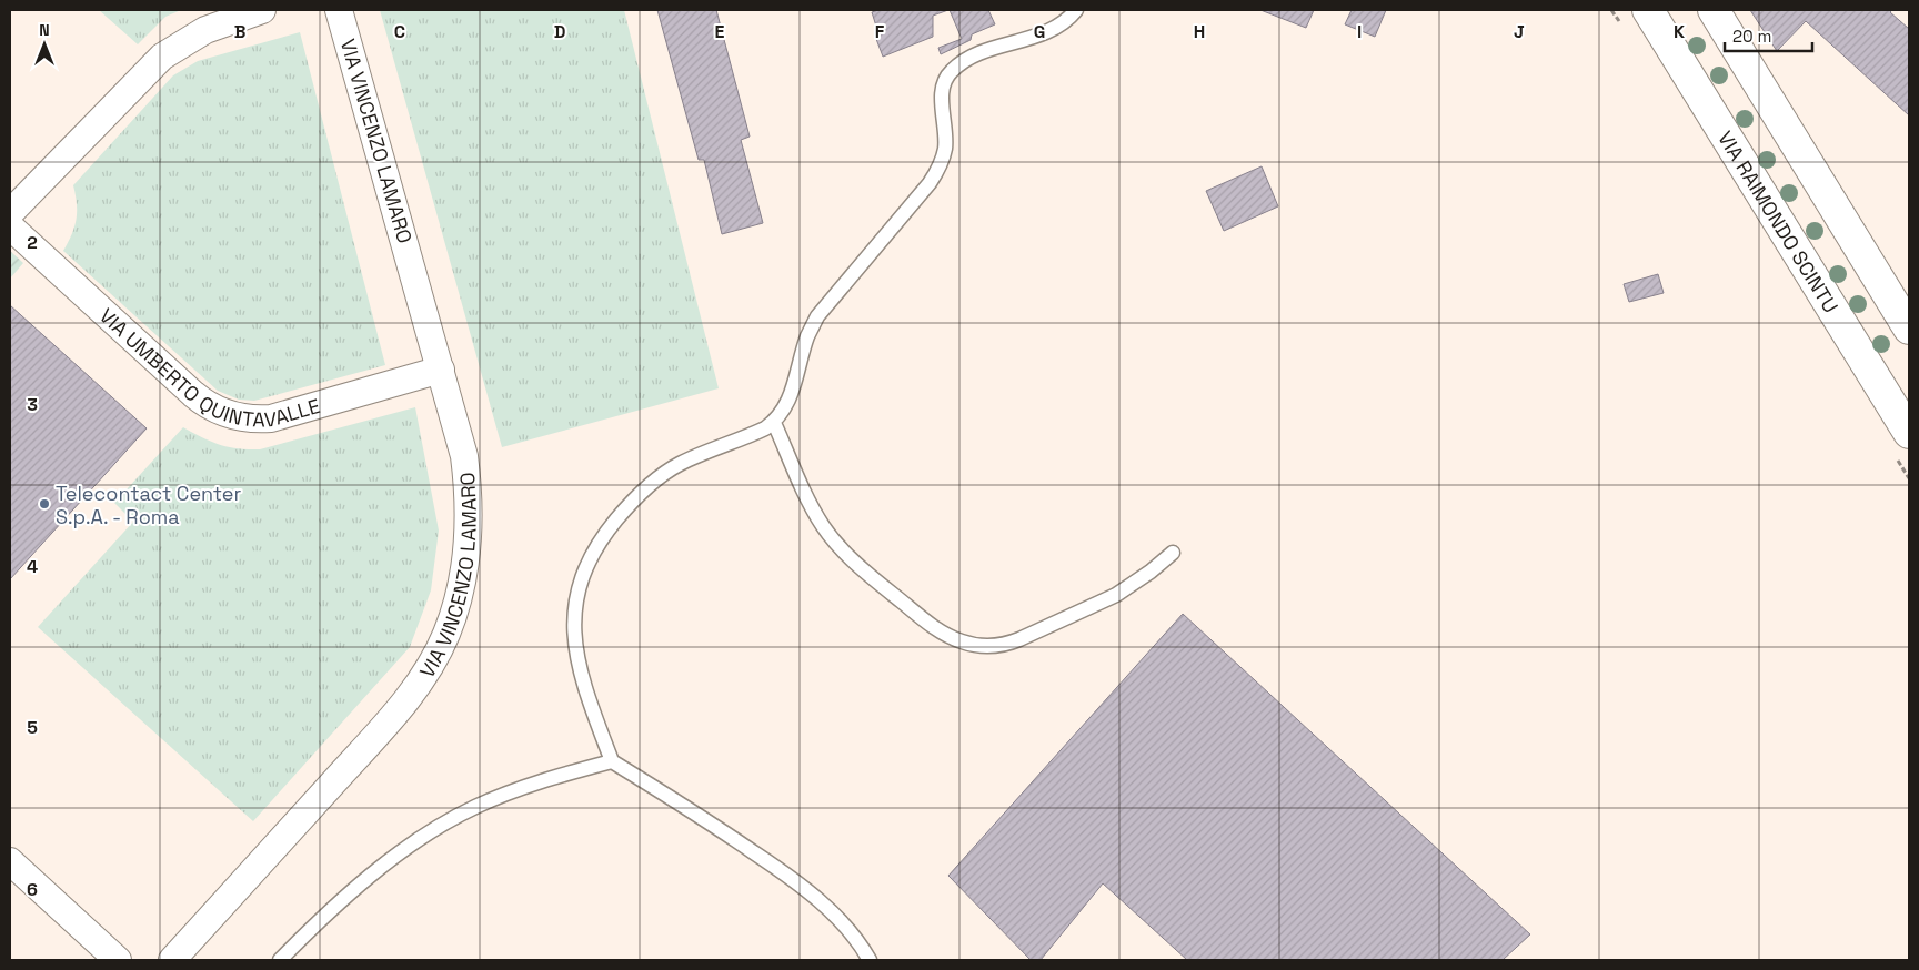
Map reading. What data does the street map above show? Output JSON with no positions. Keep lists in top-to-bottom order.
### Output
{
  "streets": {
    "street": ["VIA VINCENZO LAMARO", "VIA RAIMONDO SCINTU", "VIA UMBERTO QUINTAVALLE"]
  },
  "crossings": [
    ["VIA VINCENZO LAMARO", "VIA UMBERTO QUINTAVALLE"]
  ],
  "places": ["Telecontact Center S.p.A. - Roma"],
  "scale_bar": "20 m",
  "north": "top",
  "grid": {
    "columns": [
      "B",
      "C",
      "D",
      "E",
      "F",
      "G",
      "H",
      "I",
      "J",
      "K"
    ],
    "rows": [
      "2",
      "3",
      "4",
      "5",
      "6"
    ]
  }
}
